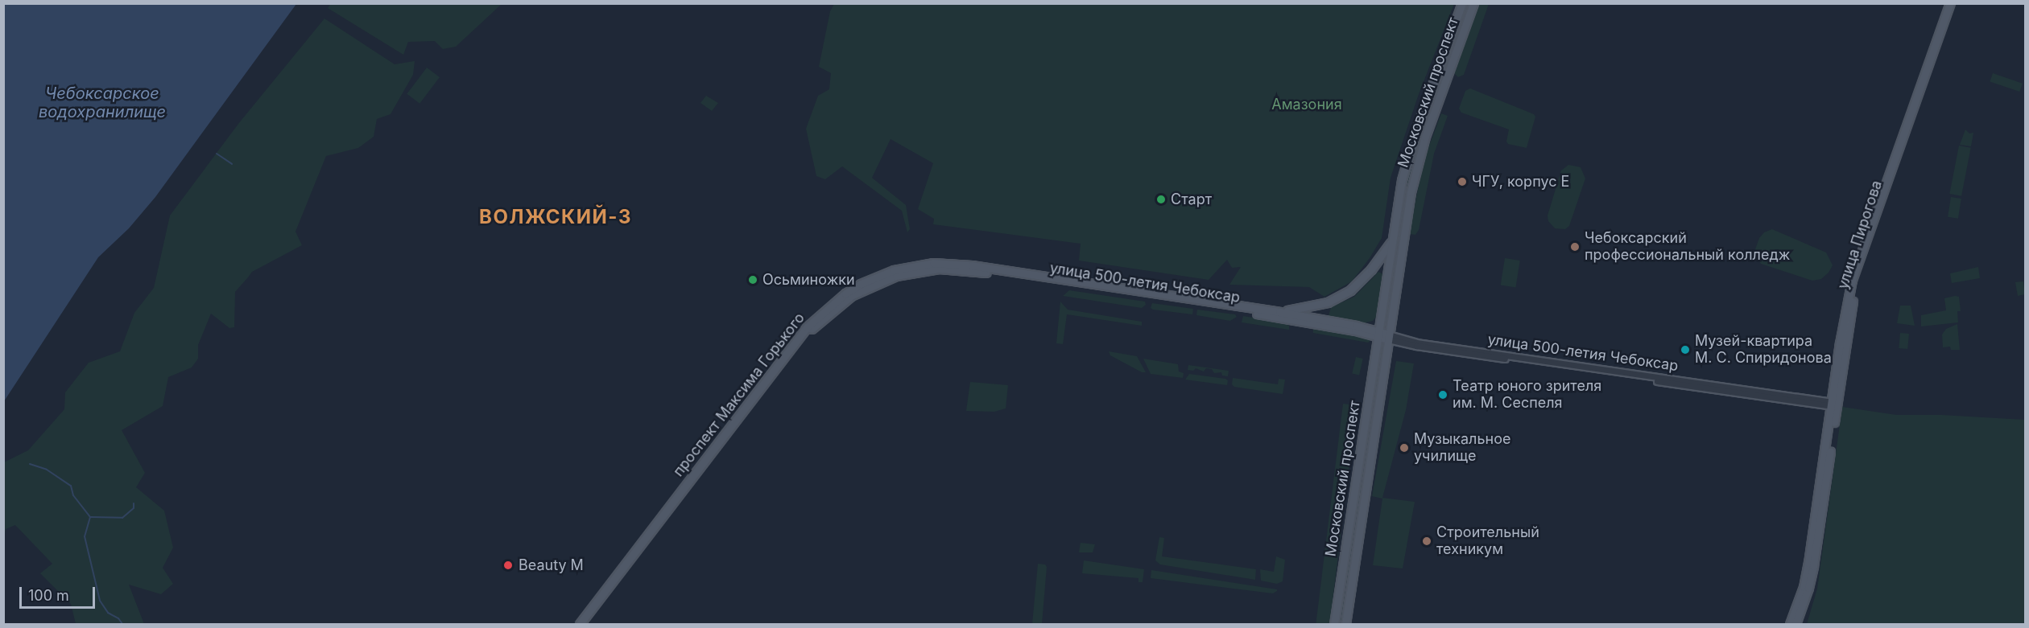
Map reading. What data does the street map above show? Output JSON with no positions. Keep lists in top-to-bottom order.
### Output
{
  "streets": {
    "main road": [
      "Московский проспект",
      "улица Пирогова",
      "улица 500-летия Чебоксар",
      "проспект Максима Горького"
    ]
  },
  "crossings": [
    ["Московский проспект", "улица 500-летия Чебоксар"],
    ["улица Пирогова", "улица 500-летия Чебоксар"],
    ["улица 500-летия Чебоксар", "проспект Максима Горького"]
  ],
  "districts": ["ВОЛЖСКИЙ-3"],
  "water": ["Чебоксарское водохранилище"],
  "parks": ["Амазония"],
  "places": [
    "ЧГУ, корпус Е",
    "Старт",
    "Чебоксарский профессиональный колледж",
    "Осьминожки",
    "Музей-квартира М. С. Спиридонова",
    "Театр юного зрителя им. М. Сеспеля",
    "Музыкальное училище",
    "Строительный техникум",
    "Beauty M"
  ],
  "scale_bar": "100 m"
}
